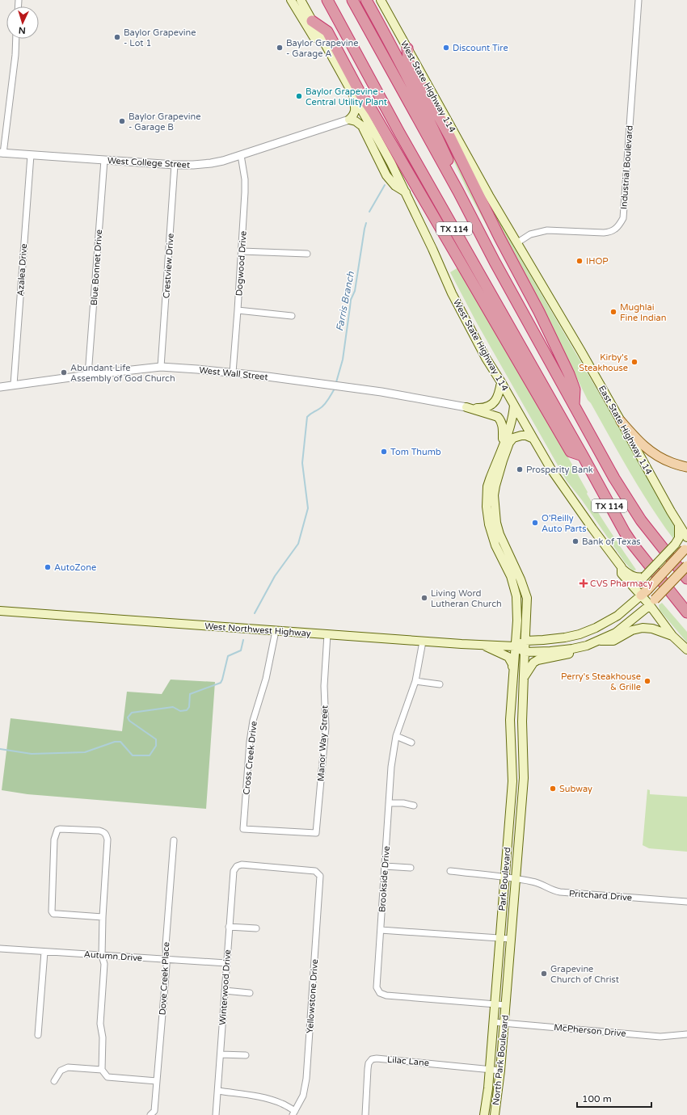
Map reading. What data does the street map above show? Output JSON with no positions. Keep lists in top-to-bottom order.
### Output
{
  "streets": {
    "highway": ["TX 114"],
    "main road": [
      "West State Highway 114",
      "East State Highway 114",
      "West Northwest Highway",
      "Park Boulevard",
      "North Park Boulevard"
    ],
    "street": [
      "West College Street",
      "Industrial Boulevard",
      "Dogwood Drive",
      "Crestview Drive",
      "Blue Bonnet Drive",
      "Azalea Drive",
      "West Wall Street",
      "Manor Way Street",
      "Cross Creek Drive",
      "Brookside Drive",
      "Pritchard Drive",
      "Autumn Drive",
      "Dove Creek Place",
      "Winterwood Drive",
      "Yellowstone Drive",
      "McPherson Drive",
      "Lilac Lane"
    ]
  },
  "crossings": [
    ["West State Highway 114", "Industrial Boulevard"],
    ["West State Highway 114", "East State Highway 114"],
    ["West College Street", "Dogwood Drive"],
    ["West College Street", "Crestview Drive"],
    ["West College Street", "Blue Bonnet Drive"],
    ["West College Street", "Azalea Drive"],
    ["Dogwood Drive", "West Wall Street"],
    ["Crestview Drive", "West Wall Street"],
    ["Blue Bonnet Drive", "West Wall Street"],
    ["Azalea Drive", "West Wall Street"],
    ["West Northwest Highway", "Manor Way Street"],
    ["West Northwest Highway", "Cross Creek Drive"],
    ["West Northwest Highway", "Brookside Drive"],
    ["West Northwest Highway", "Park Boulevard"],
    ["Manor Way Street", "Cross Creek Drive"],
    ["Brookside Drive", "Park Boulevard"],
    ["Brookside Drive", "North Park Boulevard"],
    ["Park Boulevard", "Pritchard Drive"],
    ["Park Boulevard", "McPherson Drive"],
    ["Park Boulevard", "North Park Boulevard"],
    ["Park Boulevard", "Lilac Lane"],
    ["Autumn Drive", "Dove Creek Place"],
    ["Autumn Drive", "Winterwood Drive"],
    ["Winterwood Drive", "Yellowstone Drive"],
    ["McPherson Drive", "North Park Boulevard"],
    ["North Park Boulevard", "Lilac Lane"]
  ],
  "water": ["Farris Branch"],
  "places": {
    "other": [
      "Baylor Grapevine - Lot 1",
      "Baylor Grapevine - Garage A",
      "Discount Tire",
      "Baylor Grapevine - Central Utility Plant",
      "Baylor Grapevine - Garage B",
      "IHOP",
      "Mughlai Fine Indian",
      "Kirby's Steakhouse",
      "Abundant Life Assembly of God Church",
      "Tom Thumb",
      "Prosperity Bank",
      "O'Reilly Auto Parts",
      "Bank of Texas",
      "AutoZone",
      "Living Word Lutheran Church",
      "Perry's Steakhouse & Grille",
      "Subway",
      "Grapevine Church of Christ"
    ],
    "health": ["CVS Pharmacy"]
  },
  "scale_bar": "100 m",
  "north": "bottom"
}
